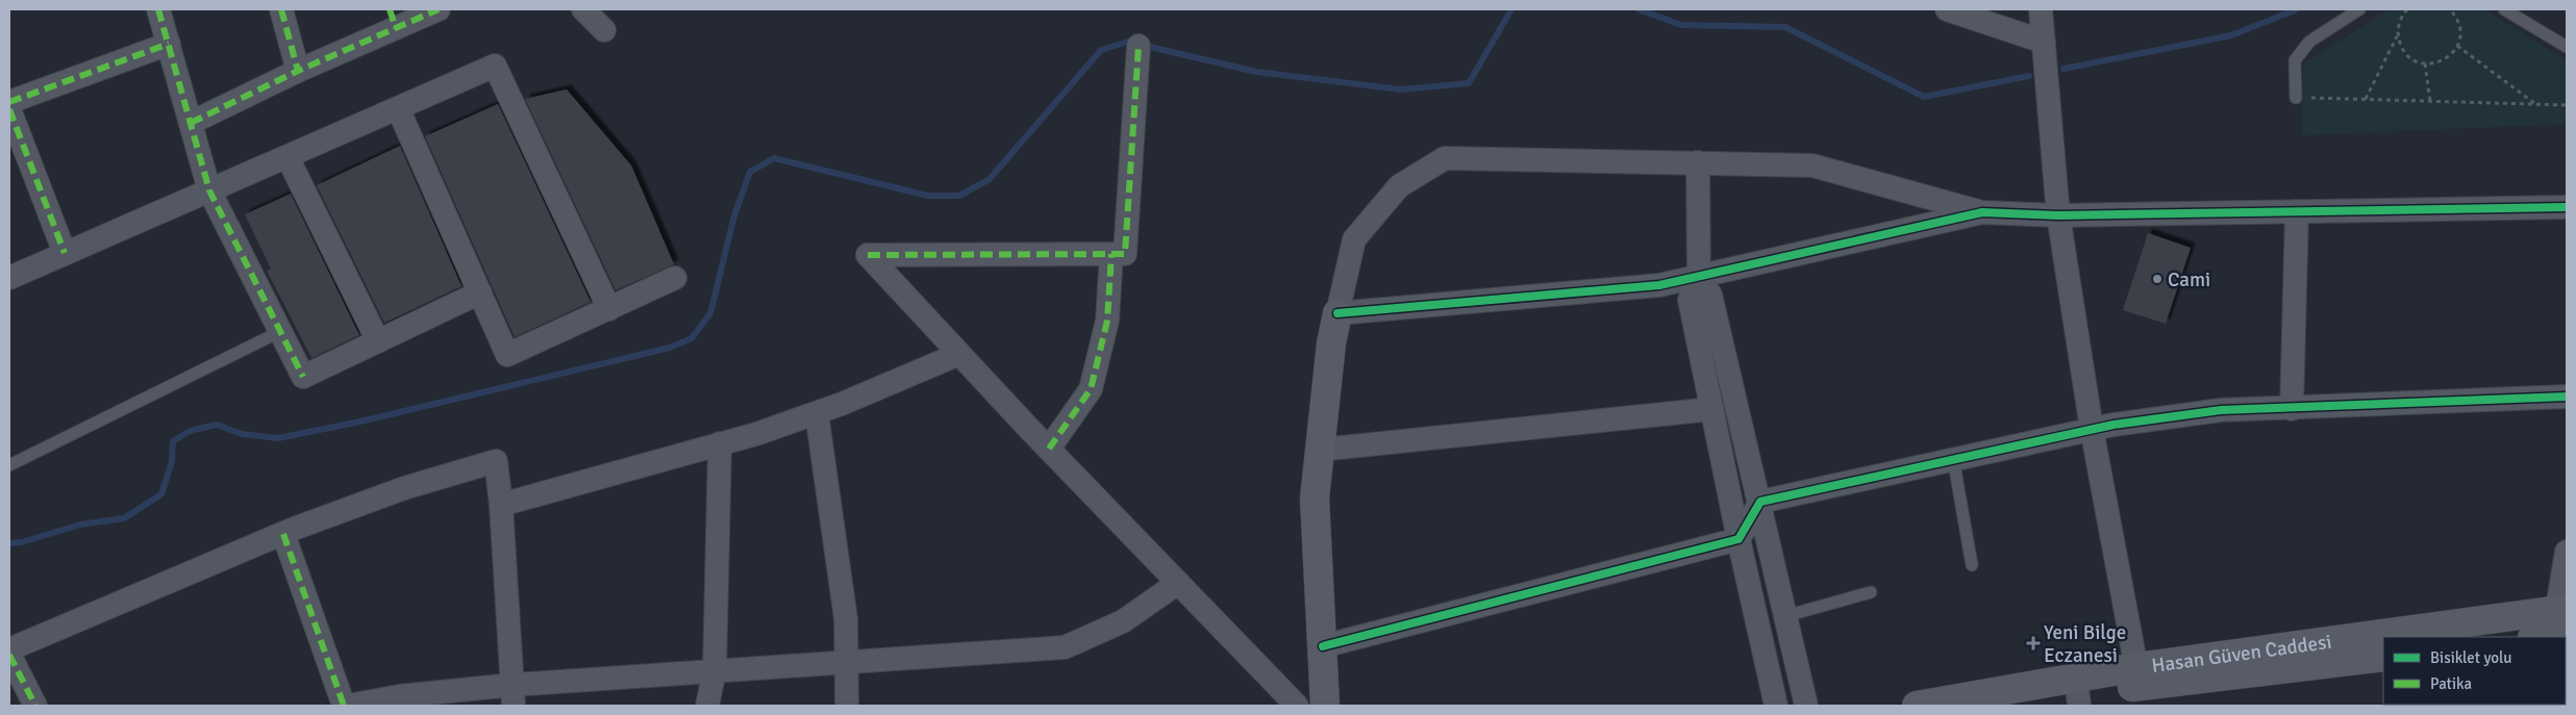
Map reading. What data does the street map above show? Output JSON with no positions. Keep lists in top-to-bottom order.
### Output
{
  "streets": {
    "street": ["Hasan Güven Caddesi"]
  },
  "places": {
    "other": ["Cami"],
    "health": ["Yeni Bilge Eczanesi"]
  },
  "legend": ["Bisiklet yolu", "Patika"]
}
